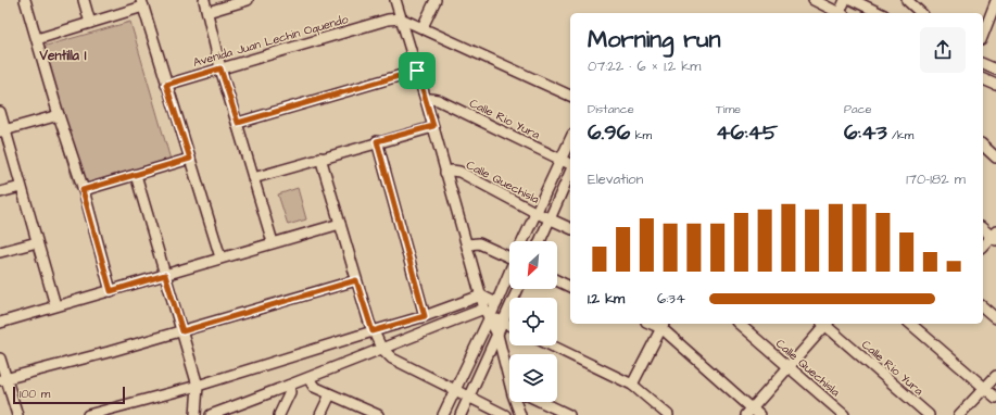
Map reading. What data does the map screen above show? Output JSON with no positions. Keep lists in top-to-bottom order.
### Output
{
  "streets": {
    "street": ["Avenida Juan Lechin Oquendo", "Calle Rio Yura", "Calle Quechisla"]
  },
  "districts": ["Ventilla I"],
  "scale_bar": "100 m",
  "north": "bottom left",
  "page": {
    "heading": ["Morning run", "07:22 · 6 × 1.2 km"],
    "stats": [
      ["Distance", "6.96 km"],
      ["Time", "46:45"],
      ["Pace", "6:43 /km"]
    ],
    "chart": ["Elevation", "170–182 m"],
    "list": [
      {
        "name": "1.2 km",
        "note": "6:34"
      }
    ],
    "scale": "100 m"
  }
}
